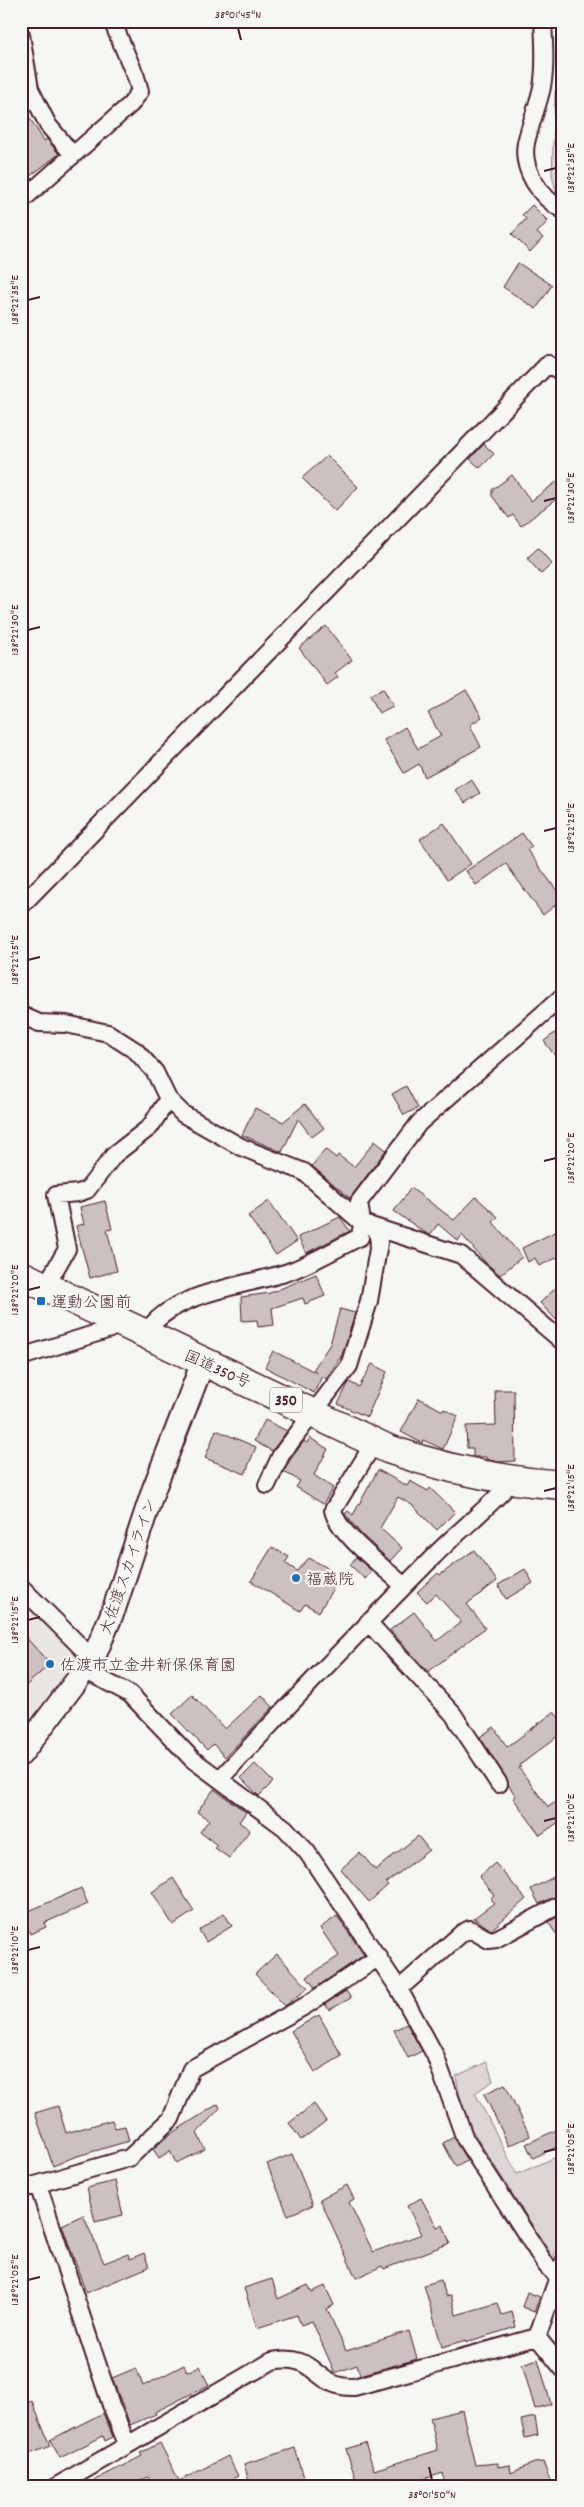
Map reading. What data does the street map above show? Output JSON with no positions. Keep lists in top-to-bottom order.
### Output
{
  "streets": {
    "highway": ["国道350号", "350"],
    "street": ["大佐渡スカイライン"]
  },
  "crossings": [
    ["国道350号", "大佐渡スカイライン"]
  ],
  "places": {
    "transit": ["運動公園前"],
    "other": ["福蔵院", "佐渡市立金井新保保育園"]
  },
  "coordinates": [
    "38°01'45\"N",
    "138°22'35\"E",
    "138°22'30\"E",
    "138°22'25\"E",
    "138°22'20\"E",
    "138°22'15\"E",
    "138°22'10\"E",
    "138°22'05\"E",
    "38°01'50\"N"
  ]
}
